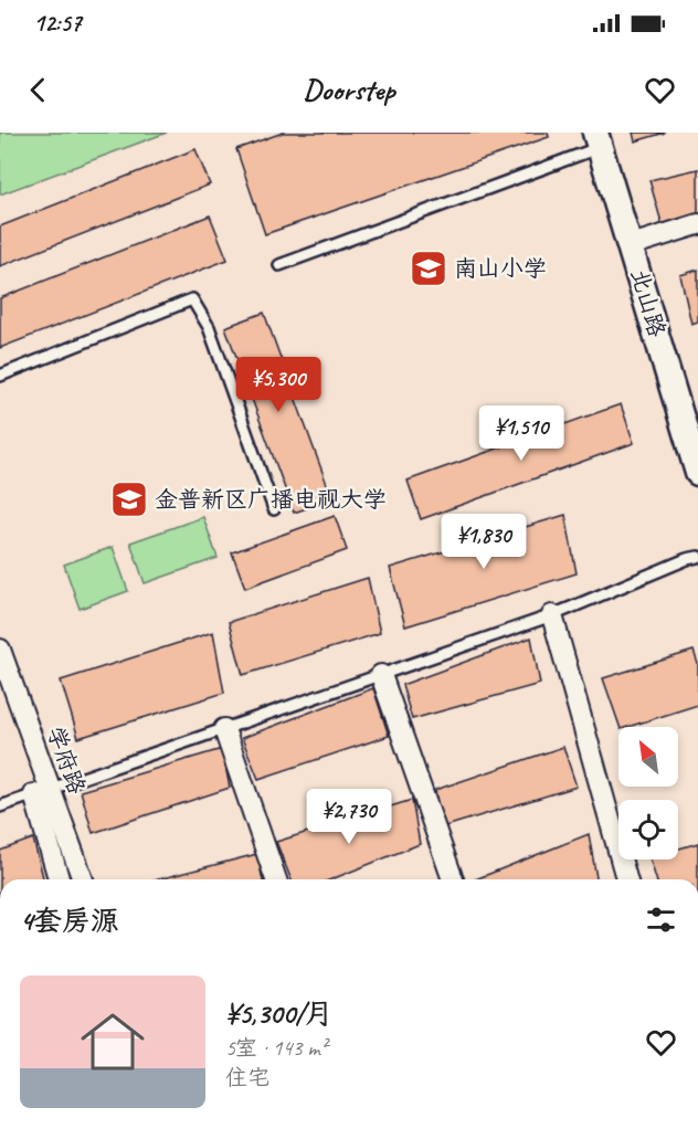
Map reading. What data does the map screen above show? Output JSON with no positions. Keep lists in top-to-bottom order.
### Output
{
  "streets": {
    "street": ["北山路", "学府路"]
  },
  "places": {
    "school or university": ["南山小学", "金普新区广播电视大学"]
  },
  "north": "top left",
  "page": {
    "status": "12:57",
    "header": "Doorstep",
    "price": [
      "¥5,300",
      "¥1,510",
      "¥1,830",
      "¥2,730"
    ],
    "heading": "4套房源",
    "list": [
      {
        "name": "¥5,300/月",
        "note": "5室 · 143 m² · 住宅"
      }
    ]
  }
}
